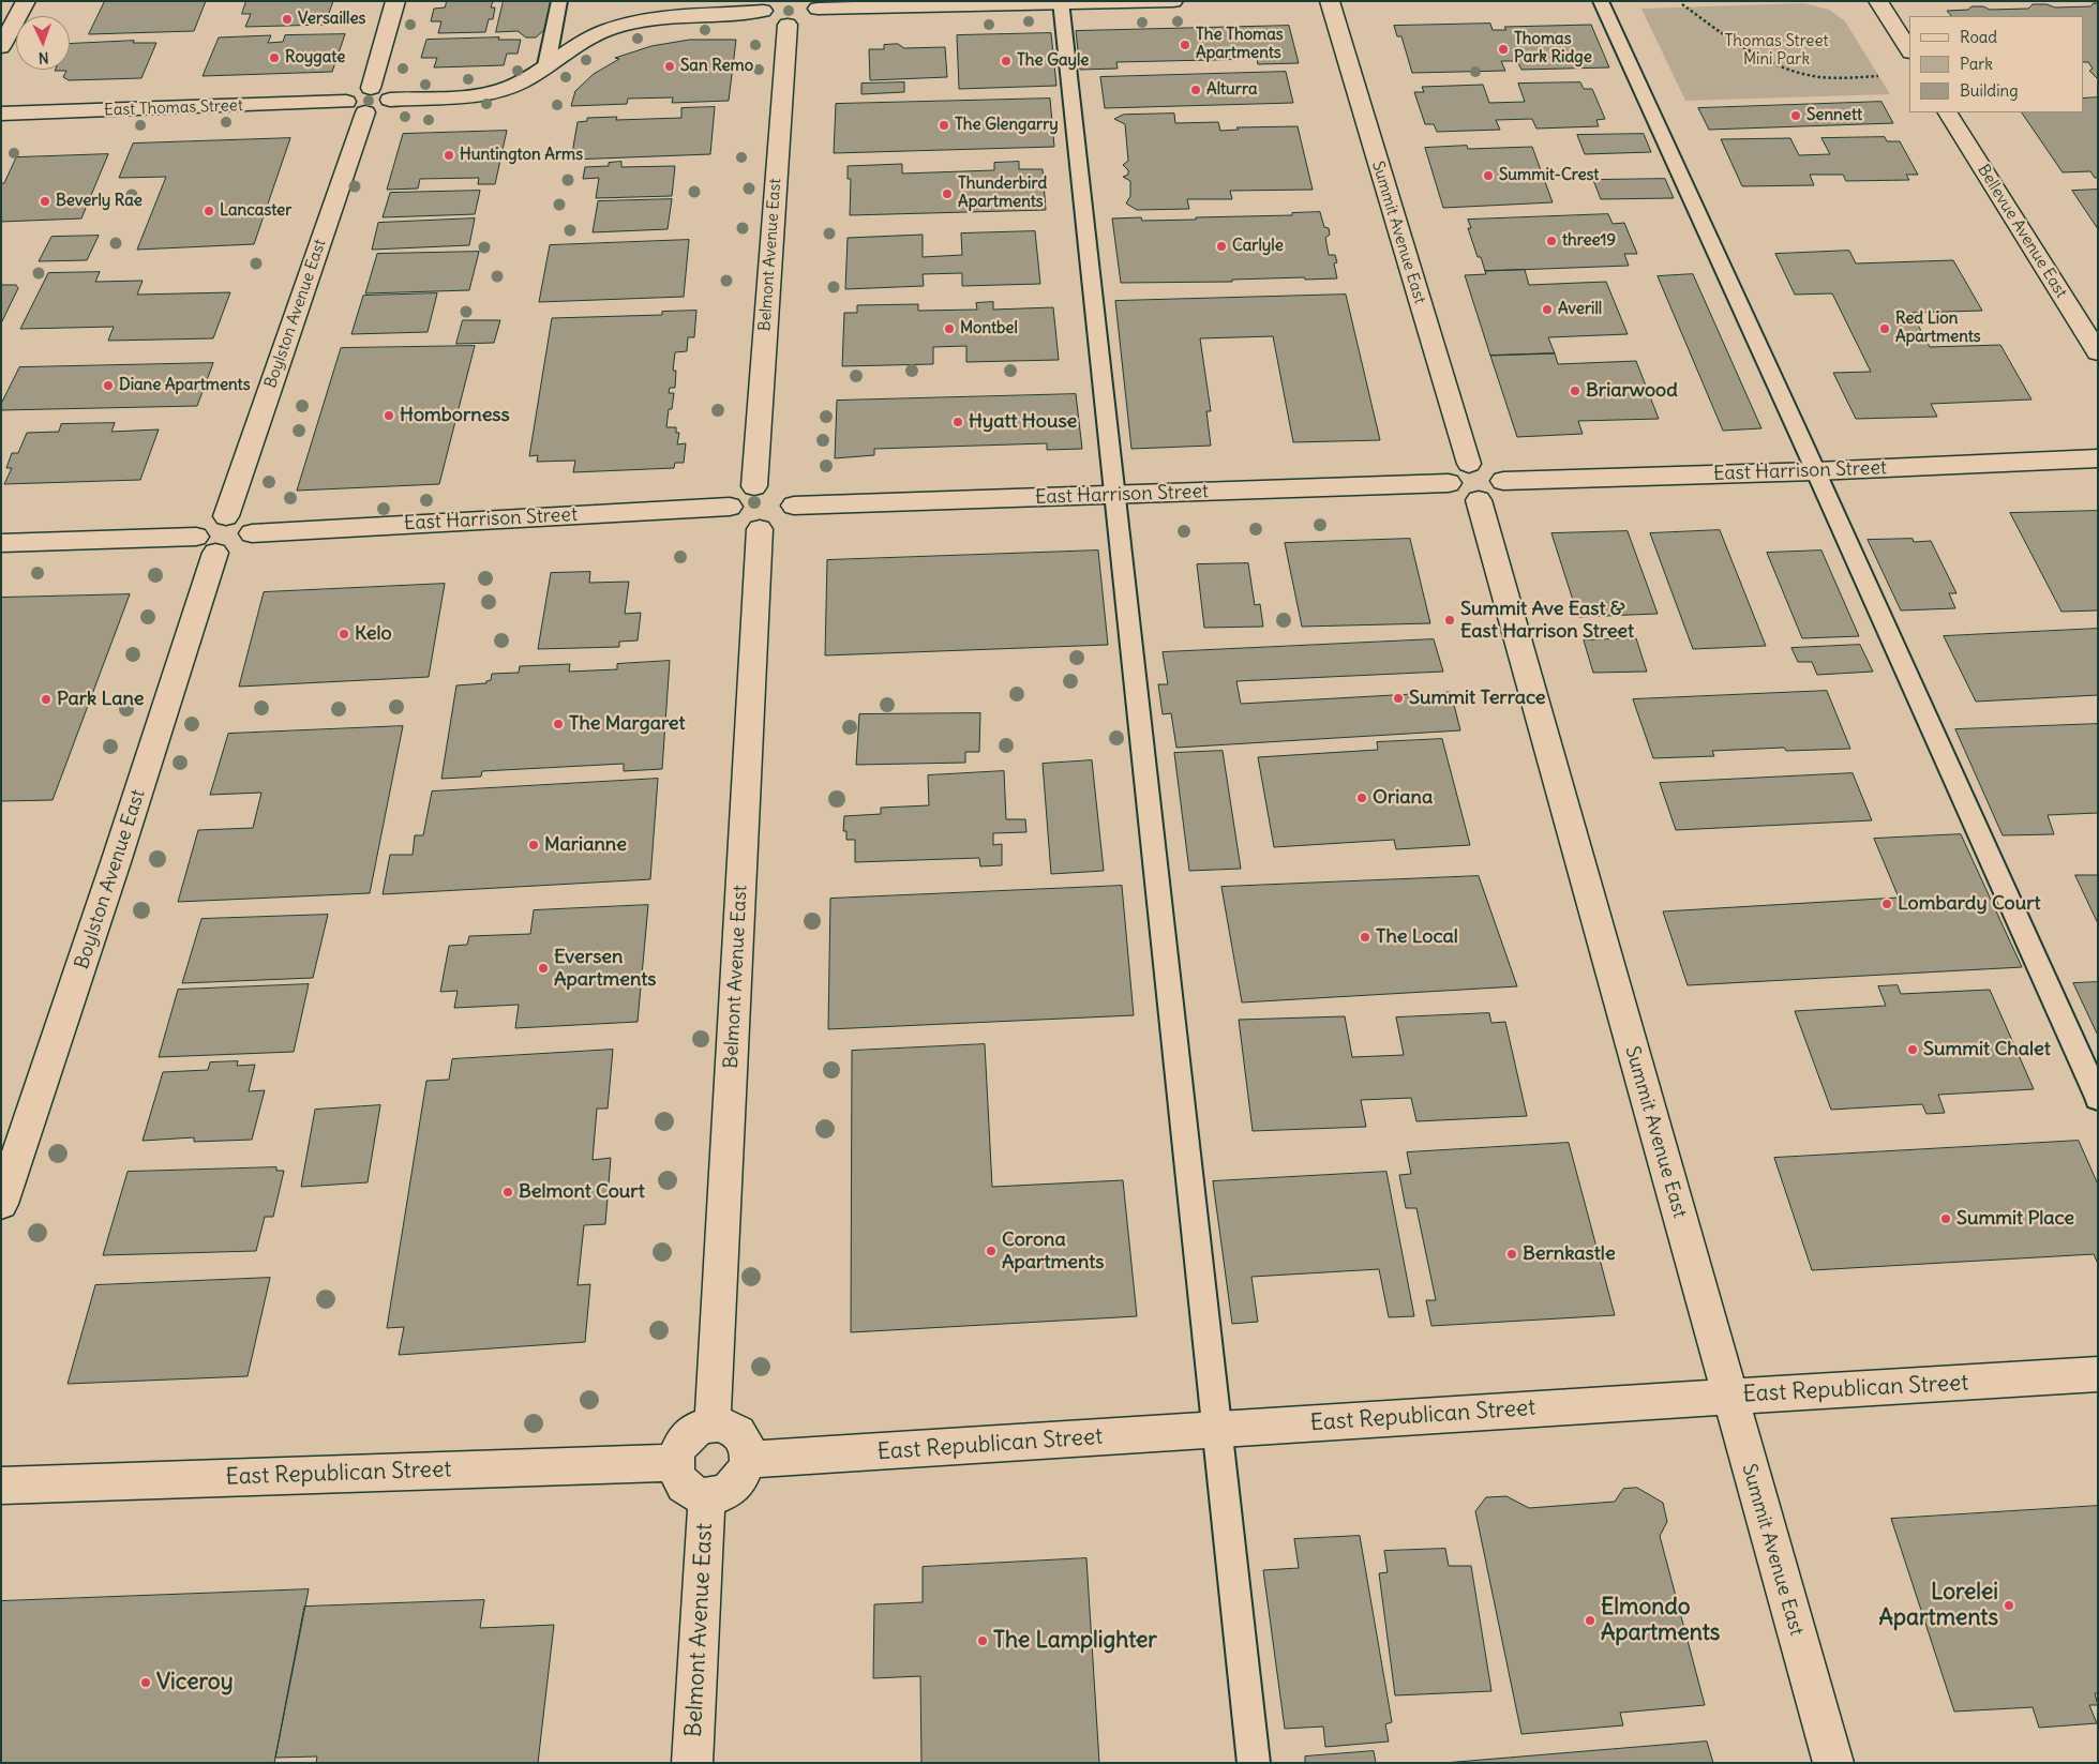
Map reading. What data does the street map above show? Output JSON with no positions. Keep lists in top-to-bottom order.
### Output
{
  "streets": {
    "street": [
      "East Thomas Street",
      "Bellevue Avenue East",
      "Summit Avenue East",
      "Belmont Avenue East",
      "Boylston Avenue East",
      "East Harrison Street",
      "East Republican Street"
    ]
  },
  "crossings": [
    ["East Thomas Street", "Boylston Avenue East"],
    ["Summit Avenue East", "East Harrison Street"],
    ["Summit Avenue East", "East Republican Street"],
    ["Belmont Avenue East", "East Harrison Street"],
    ["Belmont Avenue East", "East Republican Street"],
    ["Boylston Avenue East", "East Harrison Street"]
  ],
  "parks": ["Thomas Street Mini Park"],
  "places": [
    "Versailles",
    "The Thomas Apartments",
    "Thomas Park Ridge",
    "Roygate",
    "The Gayle",
    "San Remo",
    "Alturra",
    "Sennett",
    "The Glengarry",
    "Huntington Arms",
    "Summit-Crest",
    "Thunderbird Apartments",
    "Beverly Rae",
    "Lancaster",
    "three19",
    "Carlyle",
    "Averill",
    "Montbel",
    "Red Lion Apartments",
    "Diane Apartments",
    "Briarwood",
    "Homborness",
    "Hyatt House",
    "Summit Ave East & East Harrison Street",
    "Kelo",
    "Summit Terrace",
    "Park Lane",
    "The Margaret",
    "Oriana",
    "Marianne",
    "Lombardy Court",
    "The Local",
    "Eversen Apartments",
    "Summit Chalet",
    "Belmont Court",
    "Summit Place",
    "Corona Apartments",
    "Bernkastle",
    "Lorelei Apartments",
    "Elmondo Apartments",
    "The Lamplighter",
    "Viceroy"
  ],
  "legend": ["Road", "Park", "Building"],
  "north": "bottom"
}
